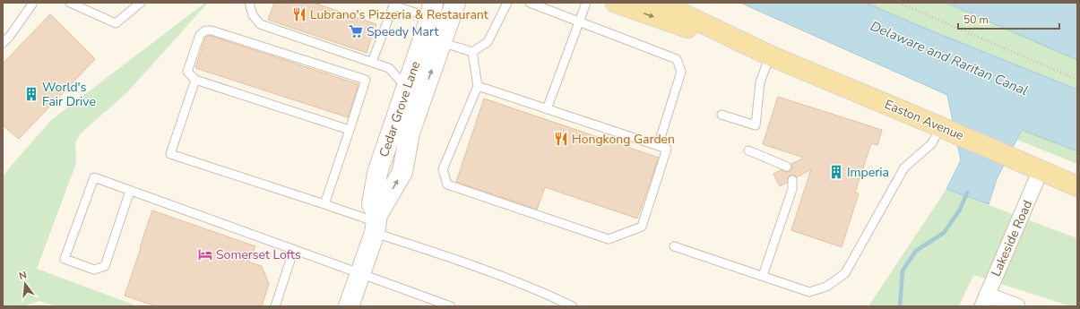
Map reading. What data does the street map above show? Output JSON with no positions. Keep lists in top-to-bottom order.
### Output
{
  "streets": {
    "main road": ["Cedar Grove Lane", "Easton Avenue"],
    "street": ["Lakeside Road"]
  },
  "crossings": [
    ["Easton Avenue", "Lakeside Road"]
  ],
  "water": ["Delaware and Raritan Canal"],
  "places": {
    "restaurant": ["Lubrano's Pizzeria & Restaurant", "Hongkong Garden"],
    "supermarket": ["Speedy Mart"],
    "building": ["World's Fair Drive", "Imperia"],
    "hotel": ["Somerset Lofts"]
  },
  "scale_bar": "50 m",
  "north": "top"
}
